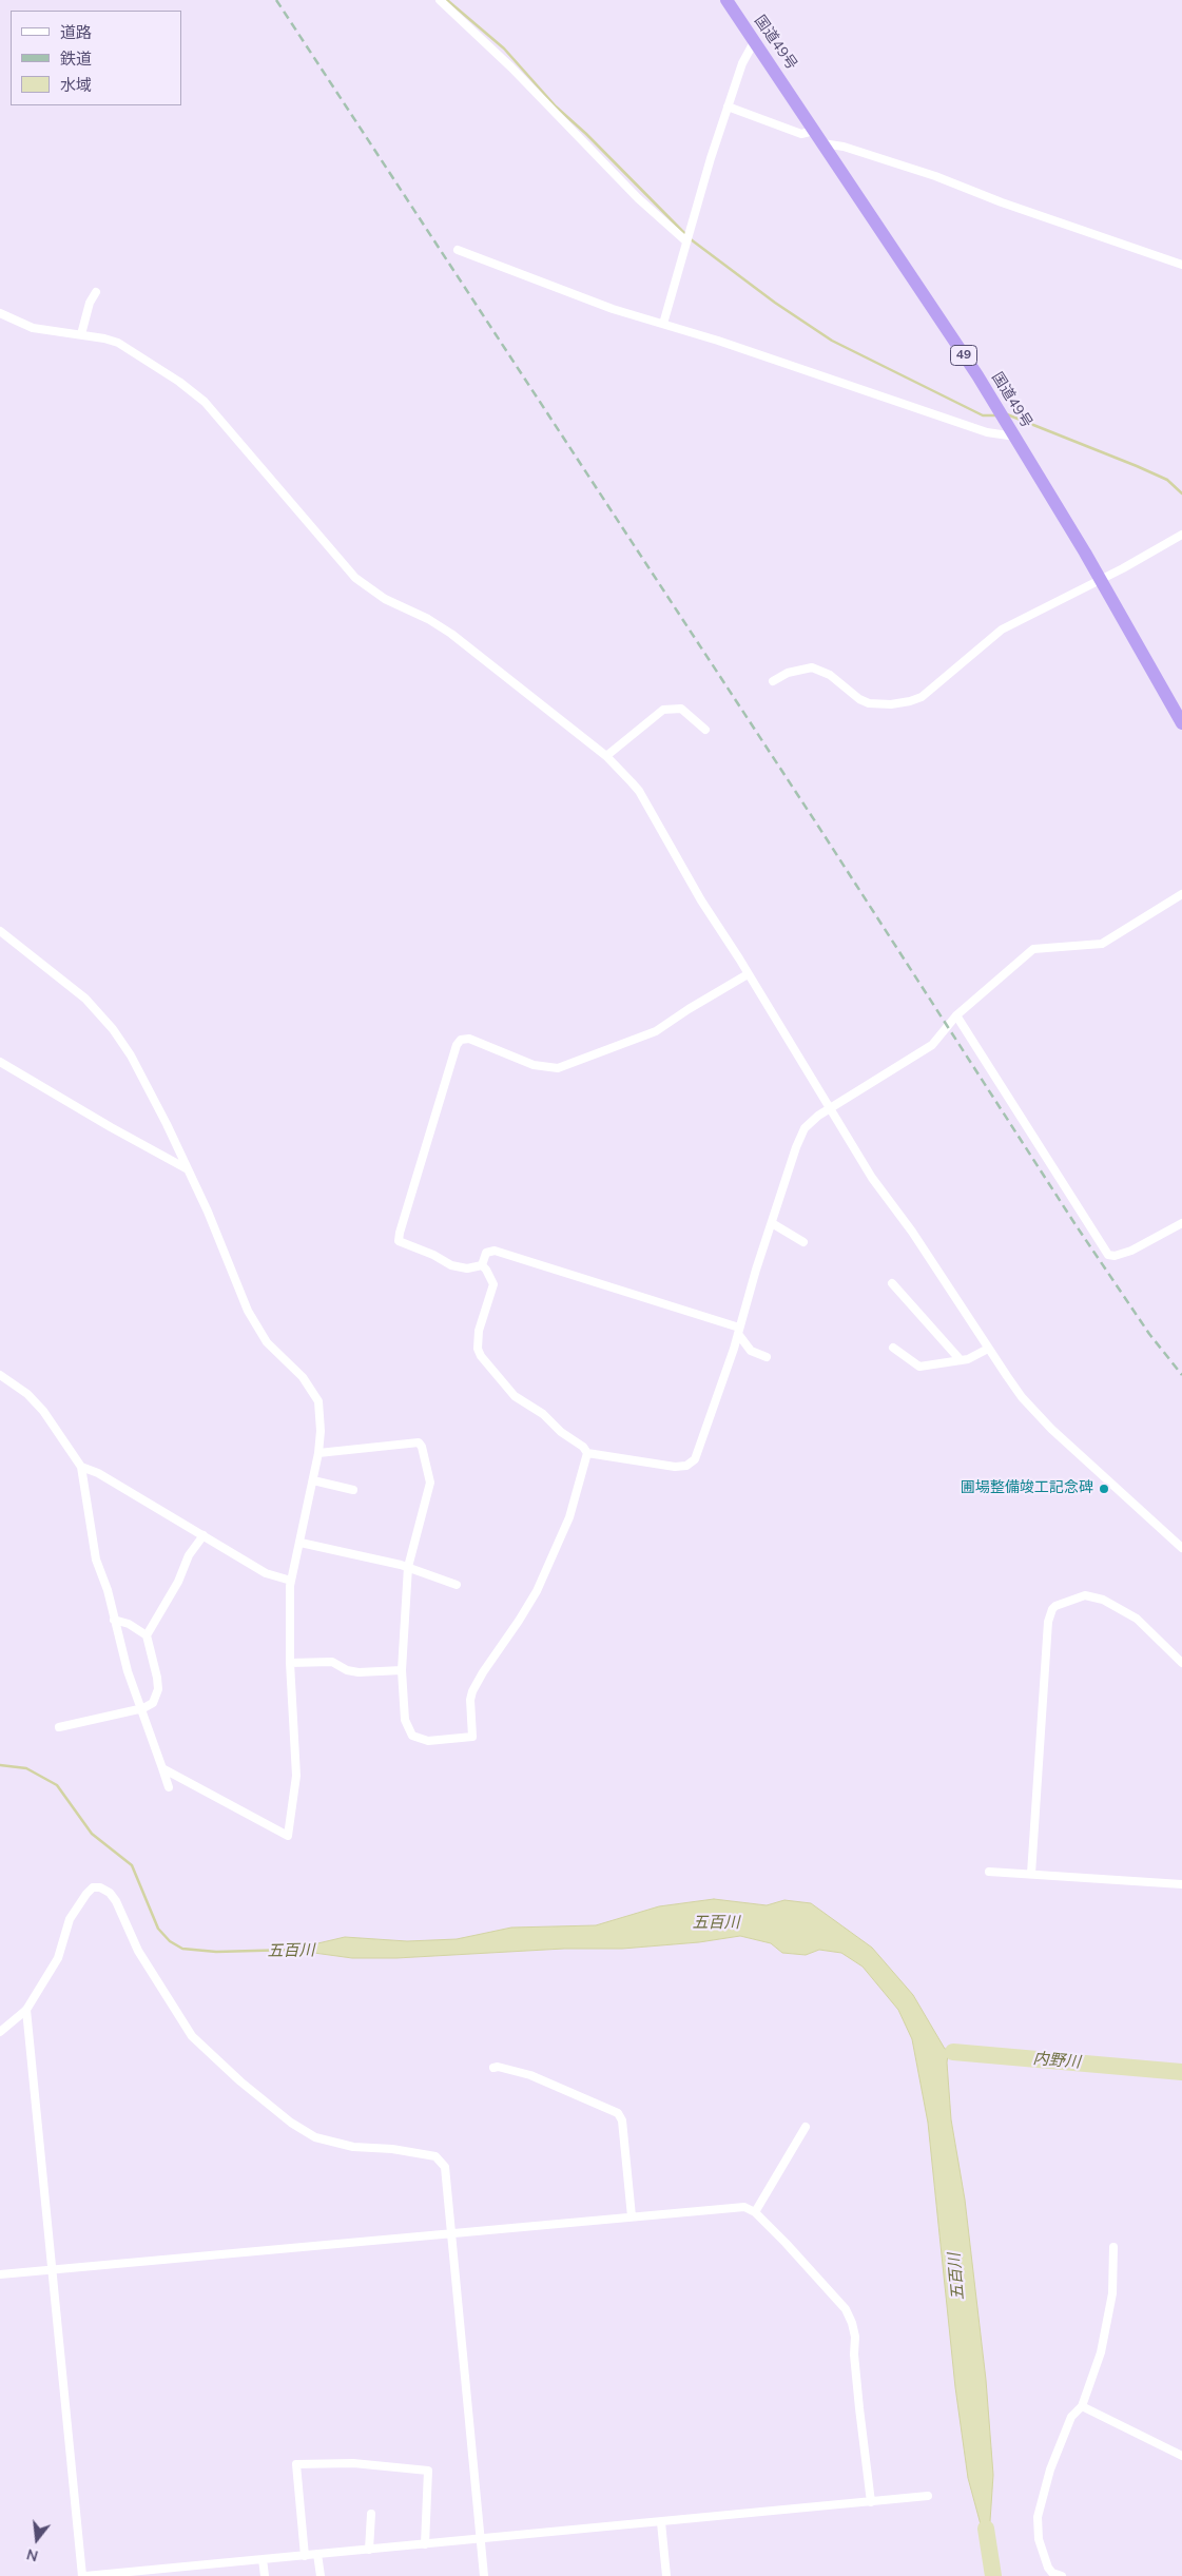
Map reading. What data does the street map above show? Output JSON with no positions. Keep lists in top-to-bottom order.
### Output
{
  "streets": {
    "highway": ["国道49号", "49"]
  },
  "water": ["五百川", "内野川"],
  "places": ["圃場整備竣工記念碑"],
  "legend": ["道路", "鉄道", "水域"],
  "north": "bottom"
}
